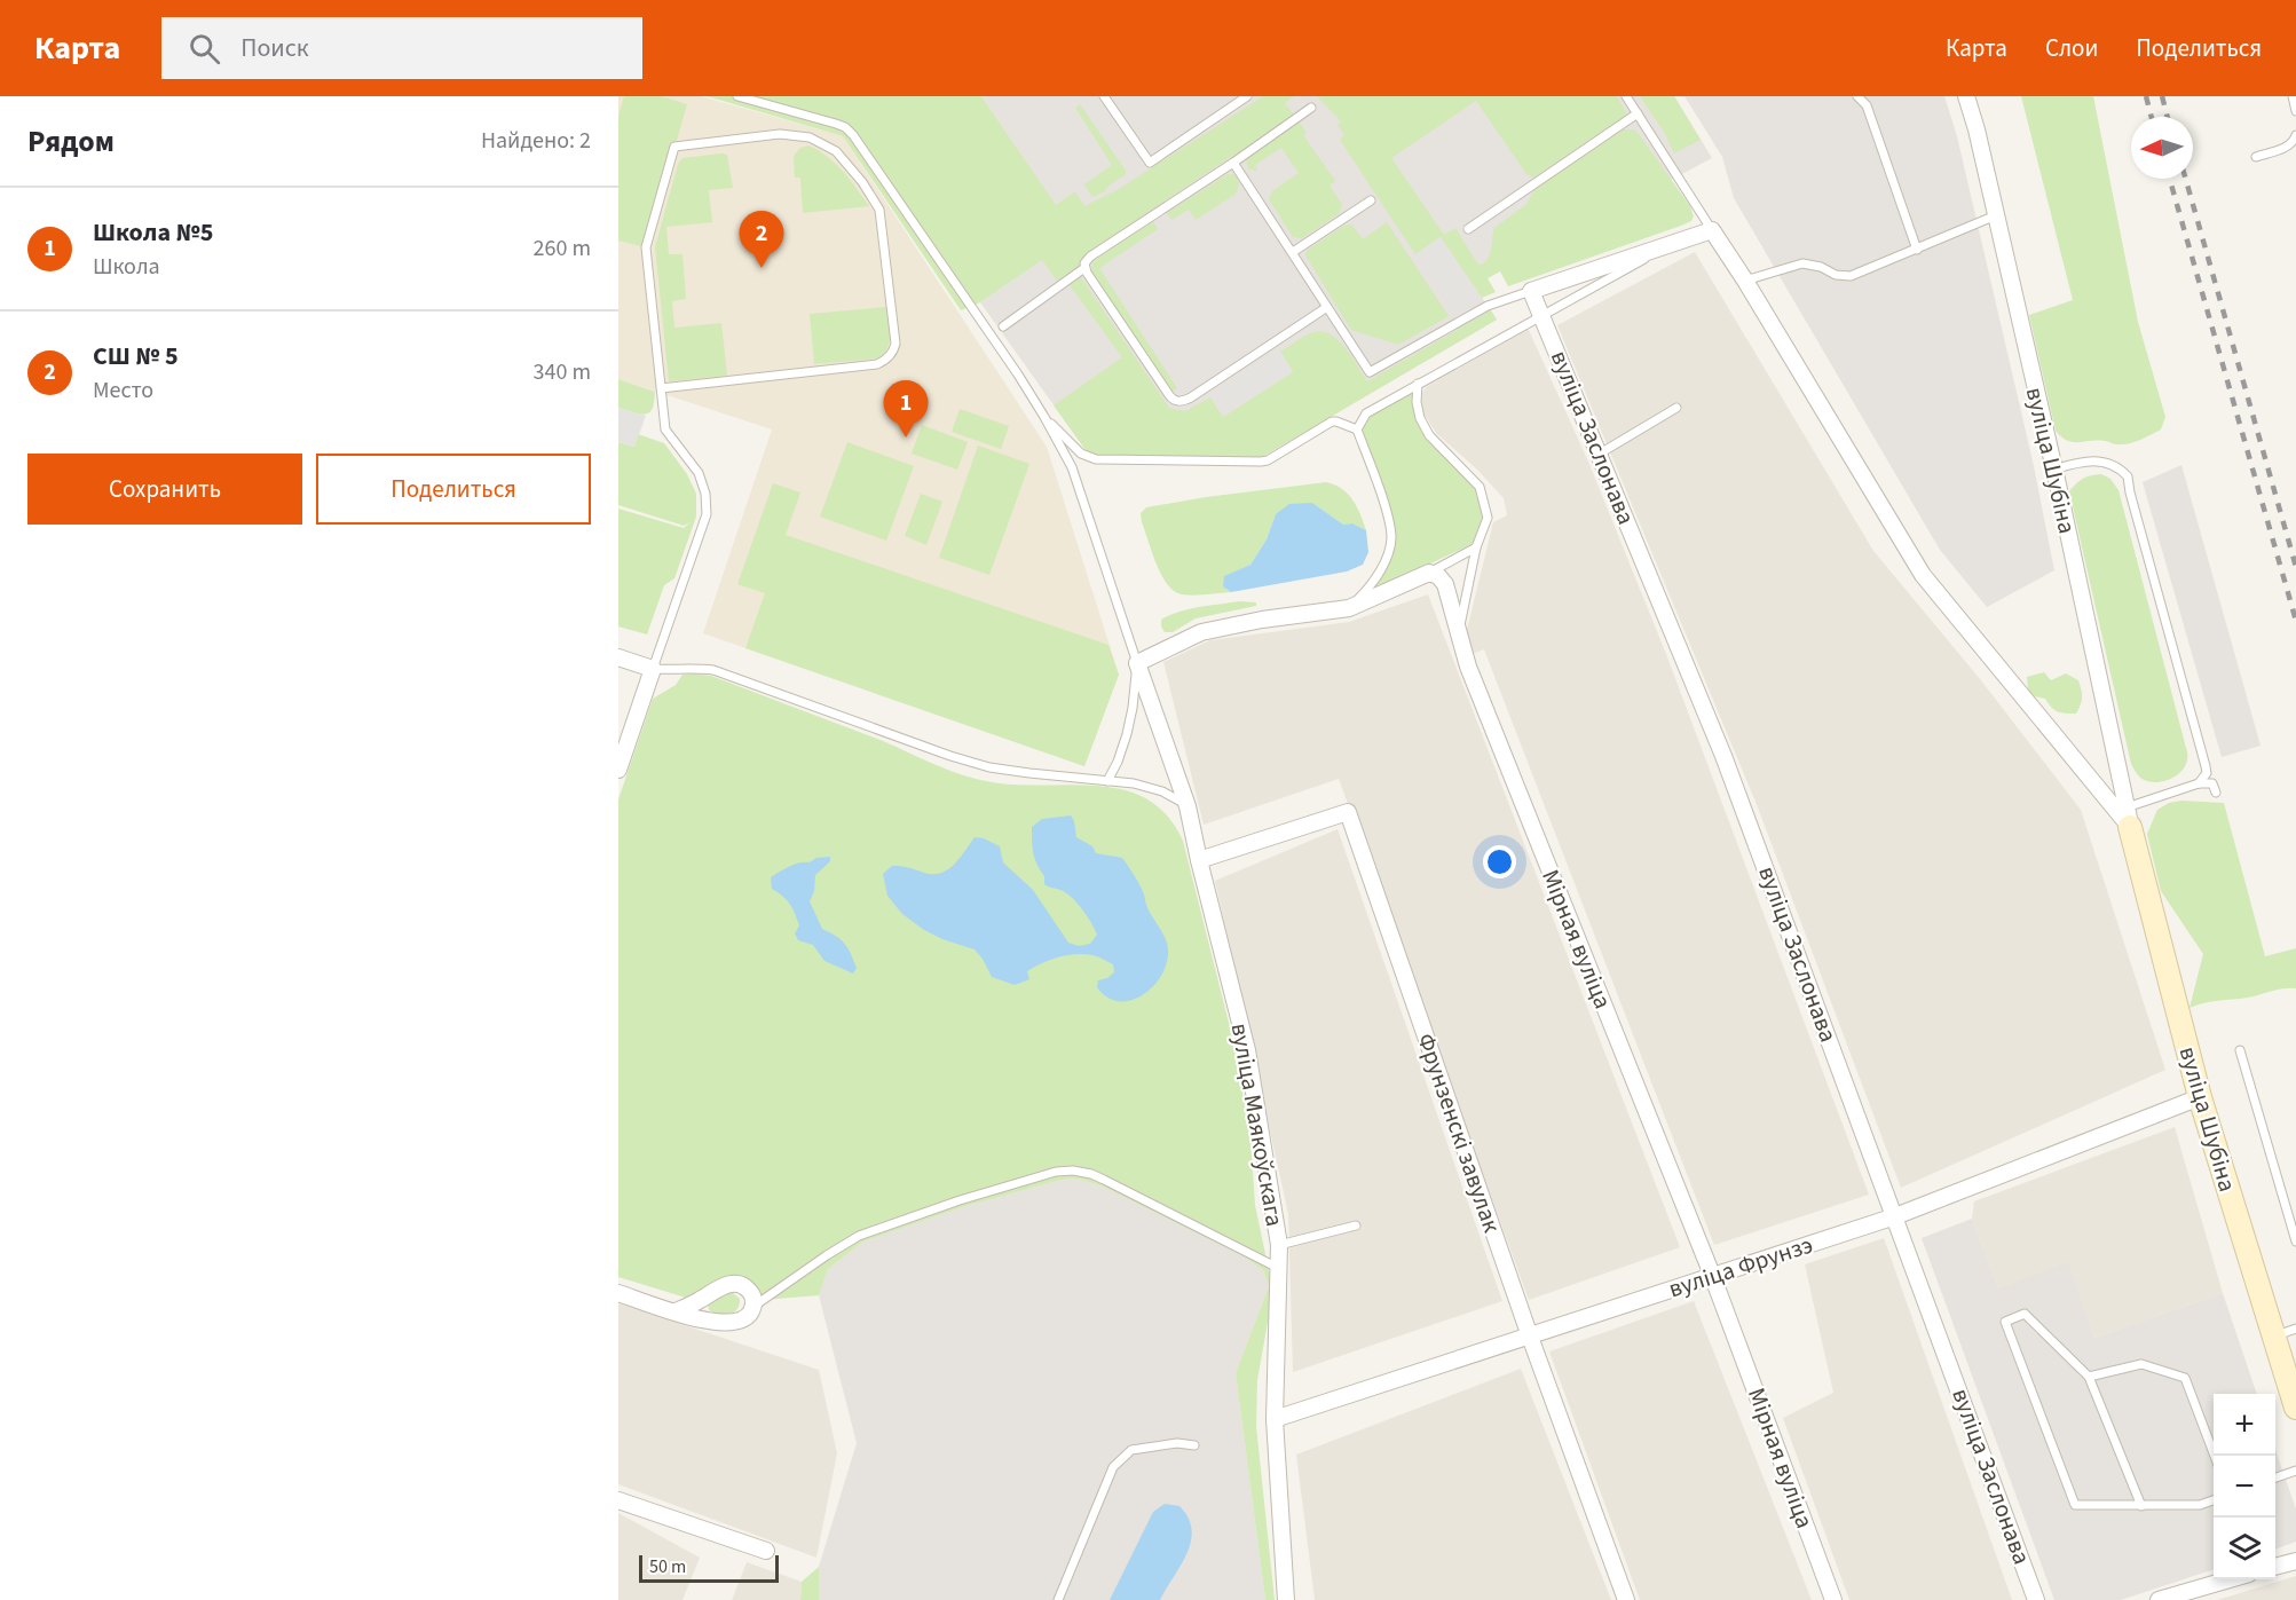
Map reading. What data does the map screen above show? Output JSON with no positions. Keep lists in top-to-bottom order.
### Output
{
  "streets": {
    "street": [
      "вуліца Заслонава",
      "вуліца Шубіна",
      "Мірная вуліца",
      "вуліца Маякоўскага",
      "Фрунзенскі завулак",
      "вуліца Фрунзэ"
    ]
  },
  "crossings": [
    ["вуліца Заслонава", "вуліца Фрунзэ"],
    ["вуліца Шубіна", "вуліца Фрунзэ"],
    ["Мірная вуліца", "вуліца Фрунзэ"],
    ["вуліца Маякоўскага", "Фрунзенскі завулак"],
    ["вуліца Маякоўскага", "вуліца Фрунзэ"],
    ["Фрунзенскі завулак", "вуліца Фрунзэ"]
  ],
  "scale_bar": "50 m",
  "north": "left",
  "page": {
    "header": "Карта",
    "search": "Поиск",
    "nav": ["Карта", "Слои", "Поделиться"],
    "heading": ["Рядом", "Найдено: 2"],
    "list": [
      {
        "mark": "1",
        "name": "Школа №5",
        "note": "Школа",
        "value": "260 m"
      },
      {
        "mark": "2",
        "name": "СШ № 5",
        "note": "Место",
        "value": "340 m"
      }
    ],
    "pins": ["2", "1"],
    "buttons": ["Сохранить", "Поделиться"],
    "map_buttons": ["+", "−"],
    "scale": "50 m"
  }
}
